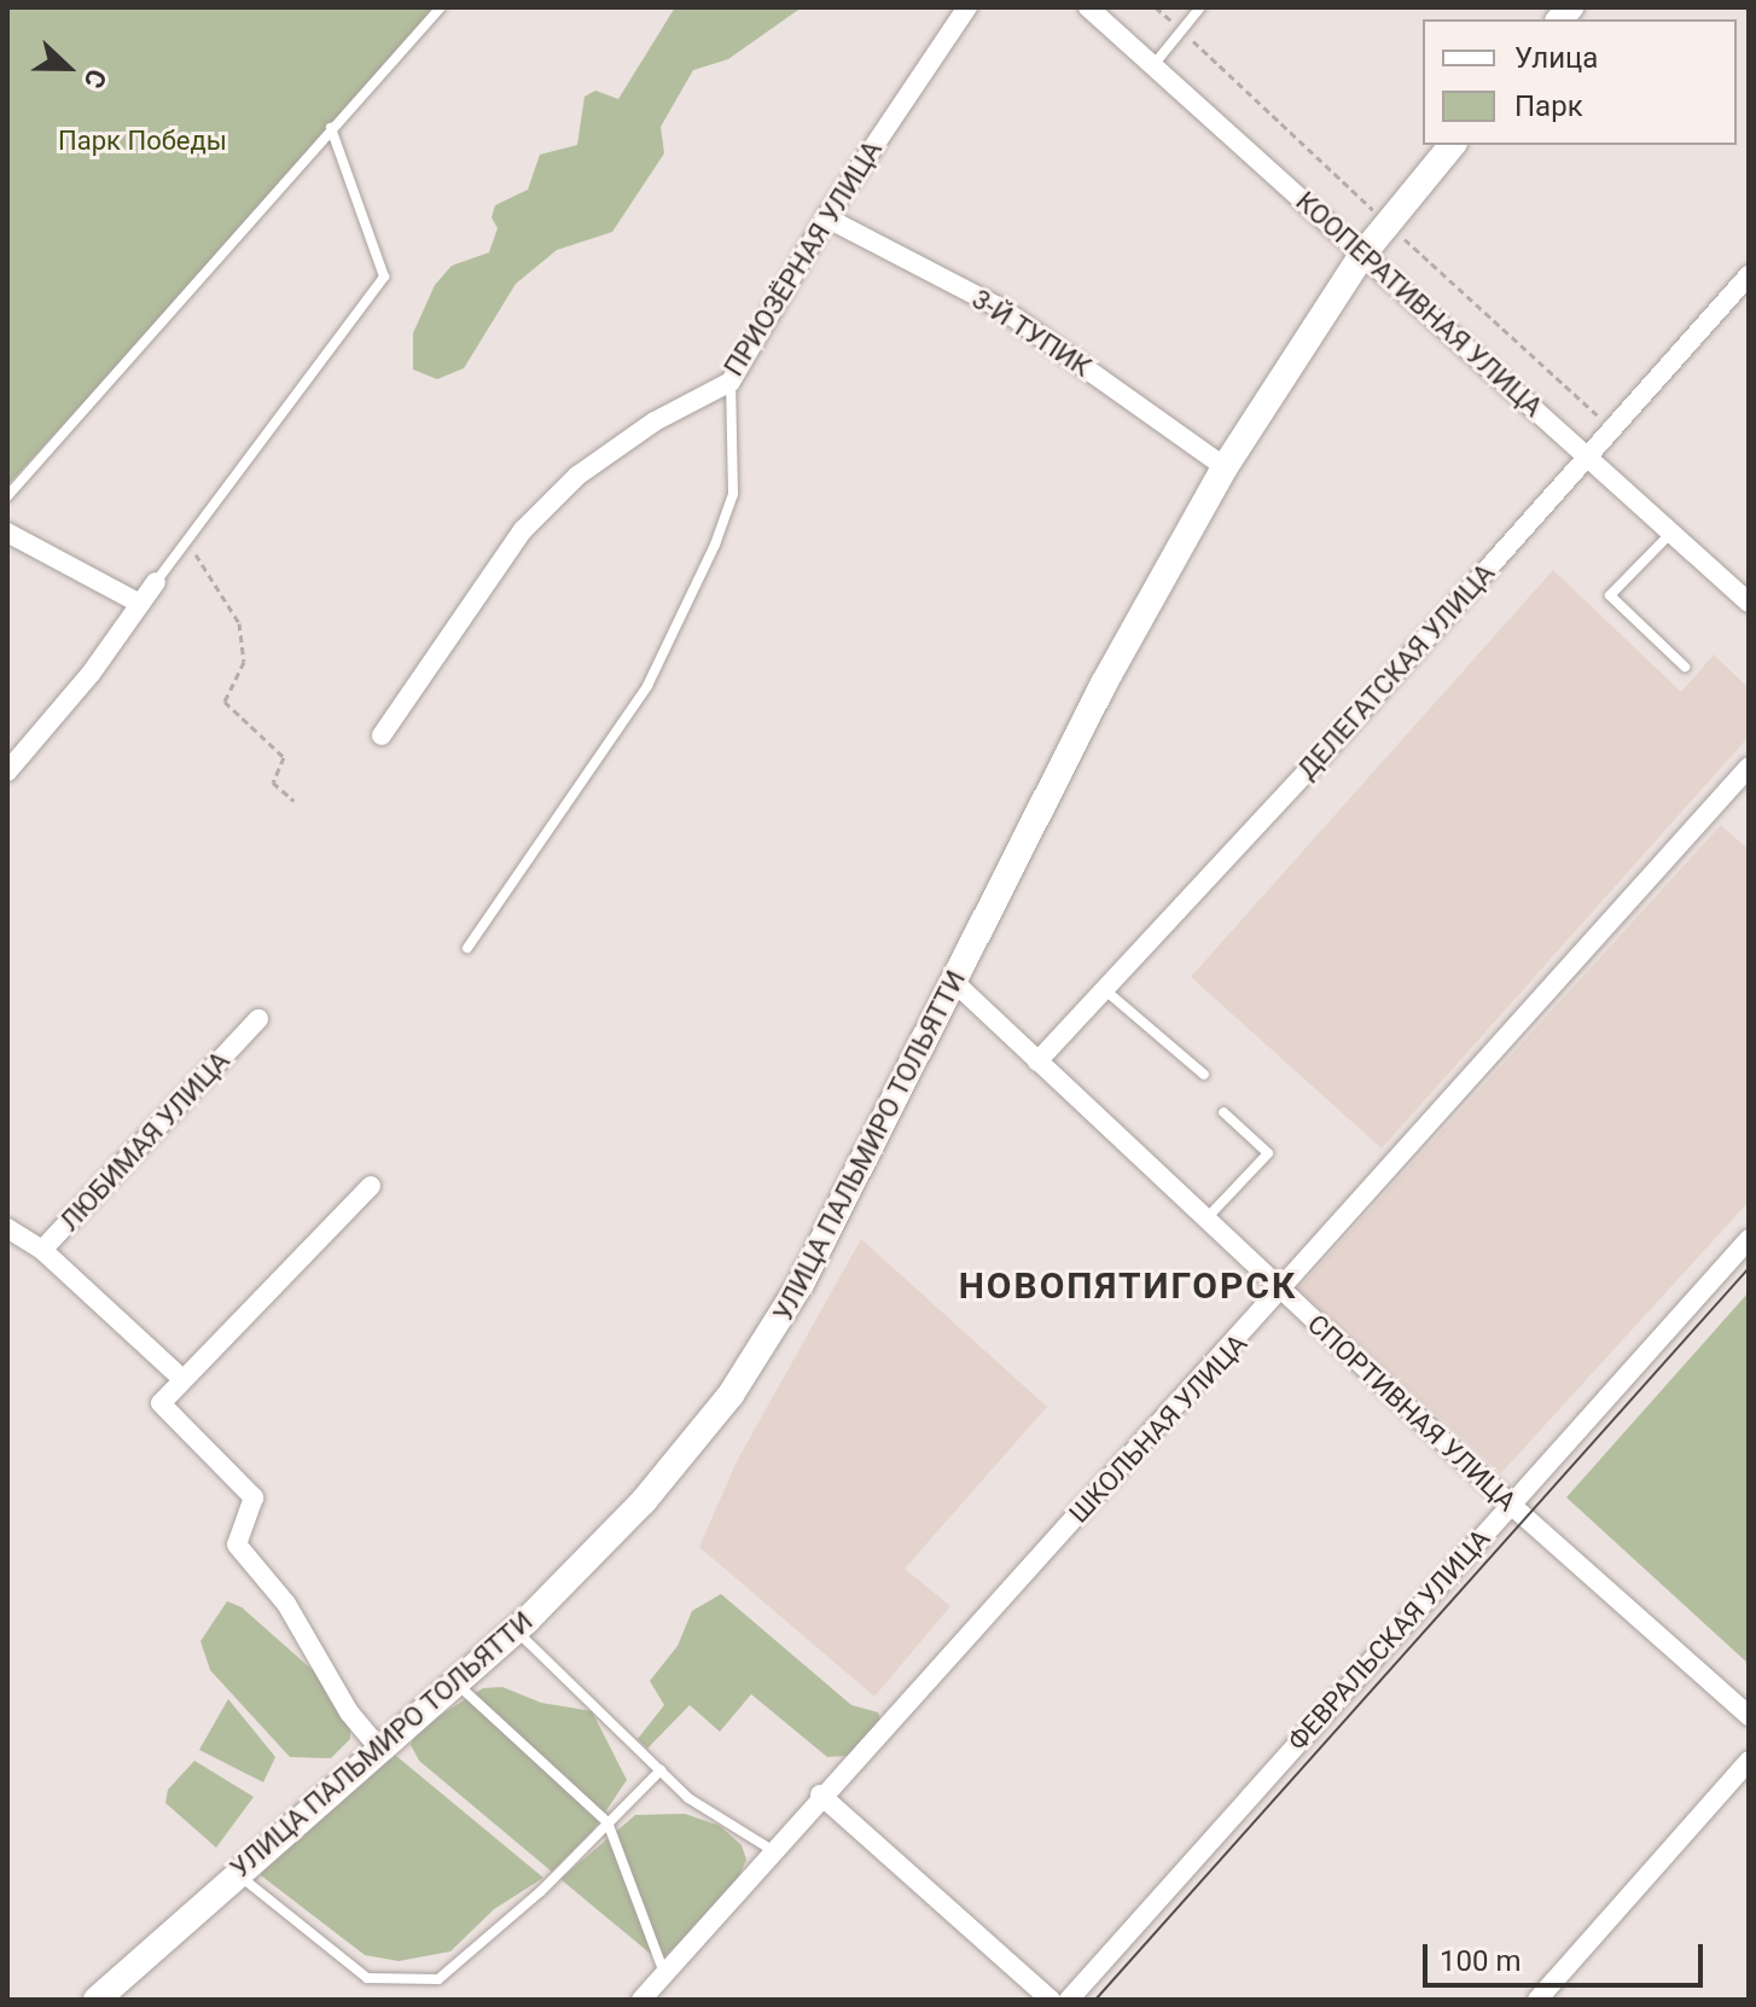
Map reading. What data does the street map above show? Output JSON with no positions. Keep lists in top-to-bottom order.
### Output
{
  "streets": {
    "street": [
      "ПРИОЗЁРНАЯ УЛИЦА",
      "КООПЕРАТИВНАЯ УЛИЦА",
      "3-Й ТУПИК",
      "ДЕЛЕГАТСКАЯ УЛИЦА",
      "ЛЮБИМАЯ УЛИЦА",
      "УЛИЦА ПАЛЬМИРО ТОЛЬЯТТИ",
      "СПОРТИВНАЯ УЛИЦА",
      "ШКОЛЬНАЯ УЛИЦА",
      "ФЕВРАЛЬСКАЯ УЛИЦА"
    ]
  },
  "crossings": [
    ["ПРИОЗЁРНАЯ УЛИЦА", "3-Й ТУПИК"],
    ["КООПЕРАТИВНАЯ УЛИЦА", "ДЕЛЕГАТСКАЯ УЛИЦА"],
    ["КООПЕРАТИВНАЯ УЛИЦА", "УЛИЦА ПАЛЬМИРО ТОЛЬЯТТИ"],
    ["3-Й ТУПИК", "УЛИЦА ПАЛЬМИРО ТОЛЬЯТТИ"],
    ["ДЕЛЕГАТСКАЯ УЛИЦА", "СПОРТИВНАЯ УЛИЦА"],
    ["УЛИЦА ПАЛЬМИРО ТОЛЬЯТТИ", "СПОРТИВНАЯ УЛИЦА"],
    ["СПОРТИВНАЯ УЛИЦА", "ШКОЛЬНАЯ УЛИЦА"],
    ["СПОРТИВНАЯ УЛИЦА", "ФЕВРАЛЬСКАЯ УЛИЦА"]
  ],
  "districts": ["НОВОПЯТИГОРСК"],
  "parks": ["Парк Победы"],
  "legend": ["Улица", "Парк"],
  "scale_bar": "100 m",
  "north": "right"
}
